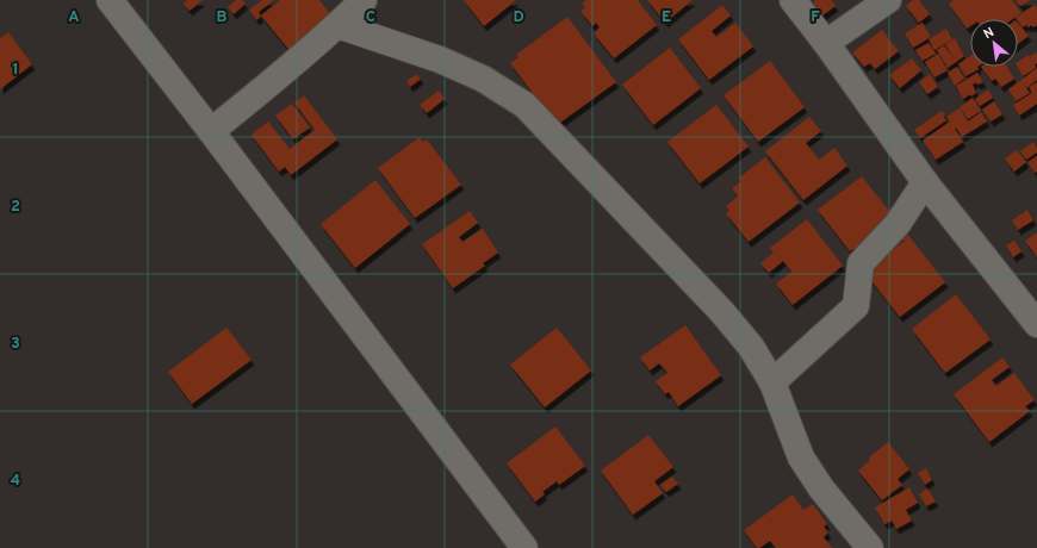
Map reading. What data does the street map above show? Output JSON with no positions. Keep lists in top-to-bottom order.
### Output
{
  "north": "top left",
  "grid": {
    "columns": [
      "A",
      "B",
      "C",
      "D",
      "E",
      "F"
    ],
    "rows": [
      "1",
      "2",
      "3",
      "4"
    ]
  }
}
